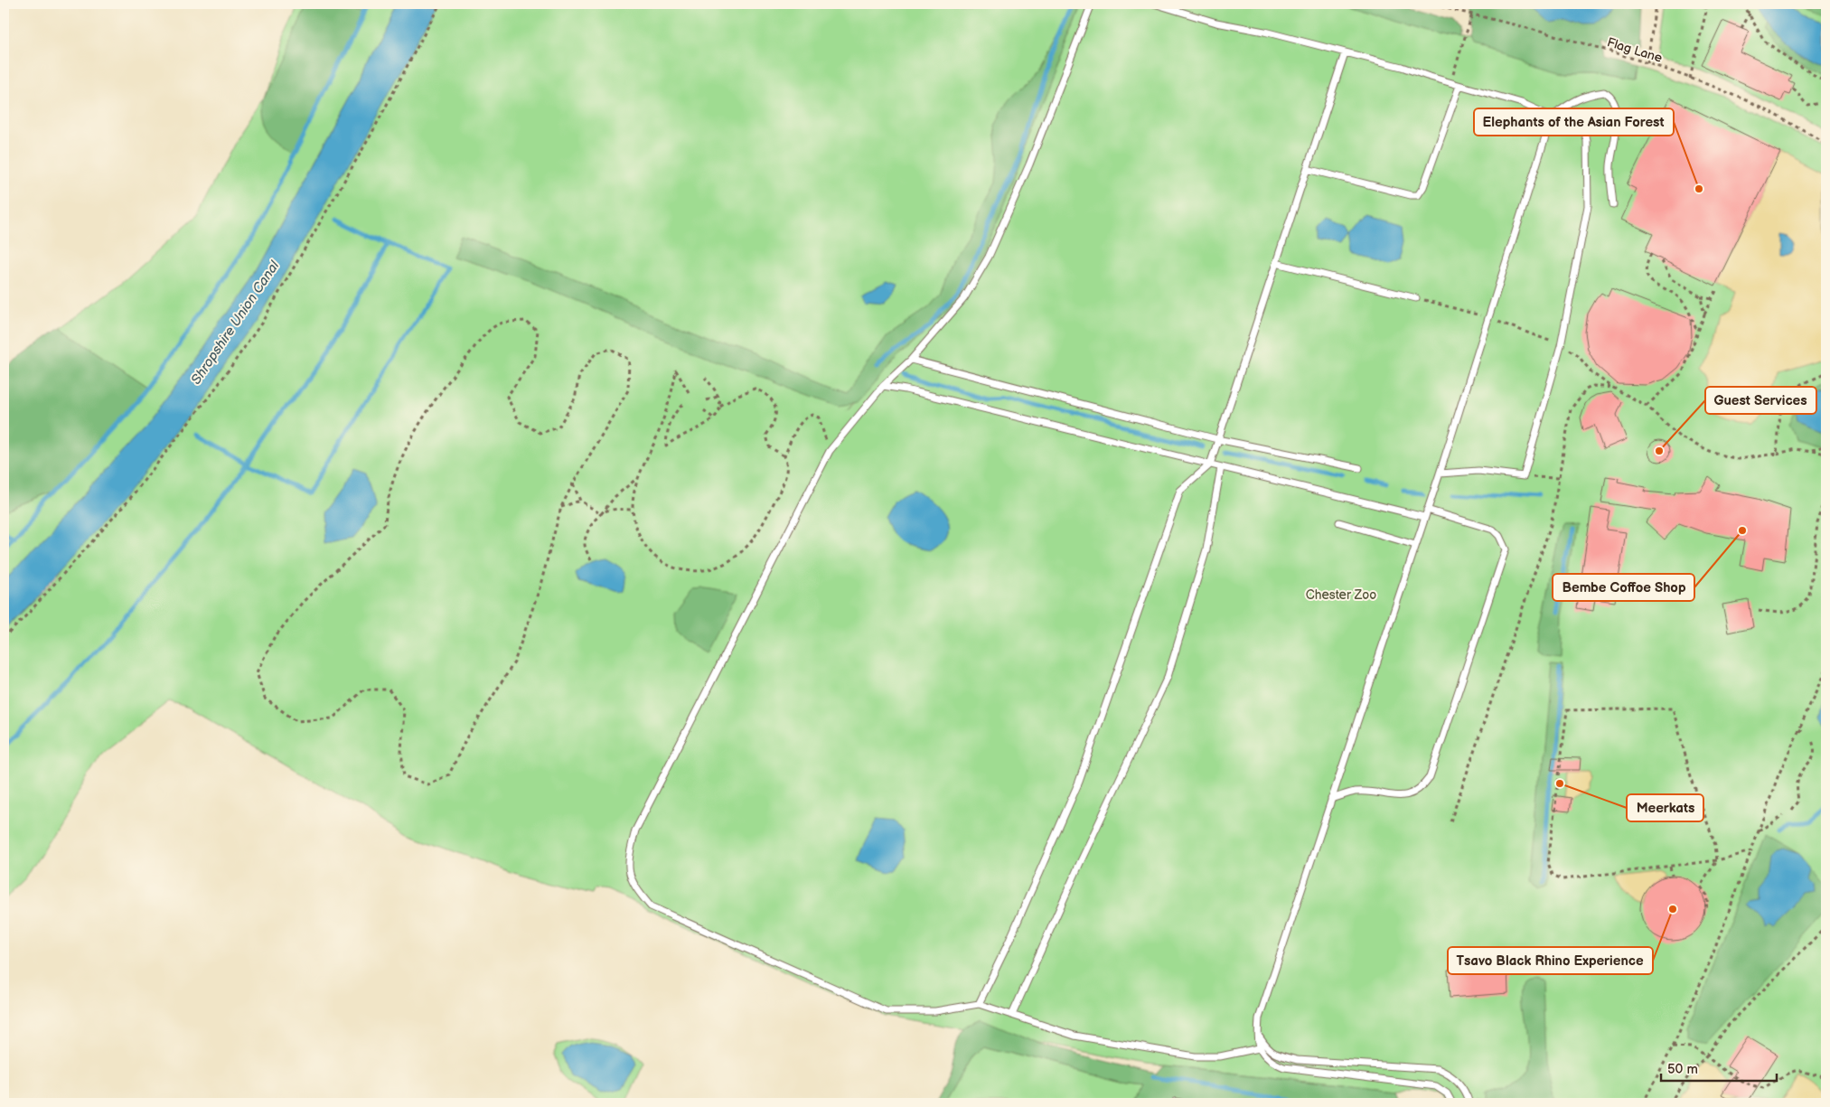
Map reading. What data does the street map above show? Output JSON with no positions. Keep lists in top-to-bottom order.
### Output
{
  "streets": {
    "path": ["Flag Lane"]
  },
  "water": ["Shropshire Union Canal"],
  "parks": ["Chester Zoo"],
  "places": [
    "Elephants of the Asian Forest",
    "Guest Services",
    "Bembe Coffoe Shop",
    "Meerkats",
    "Tsavo Black Rhino Experience"
  ],
  "scale_bar": "50 m"
}
